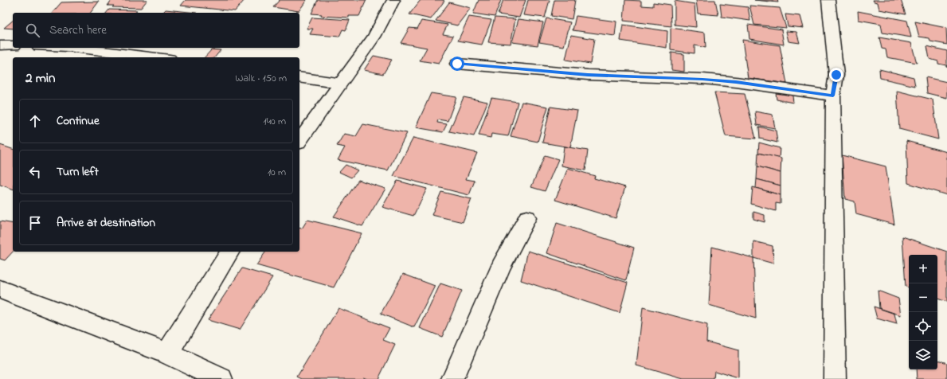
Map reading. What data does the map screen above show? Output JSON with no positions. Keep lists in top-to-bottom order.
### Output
{
  "page": {
    "search": "Search here",
    "heading": ["2 min", "Walk · 150 m"],
    "list": [
      ["Continue", "140 m"],
      ["Turn left", "10 m"],
      "Arrive at destination"
    ],
    "map_buttons": ["+", "−"]
  }
}
